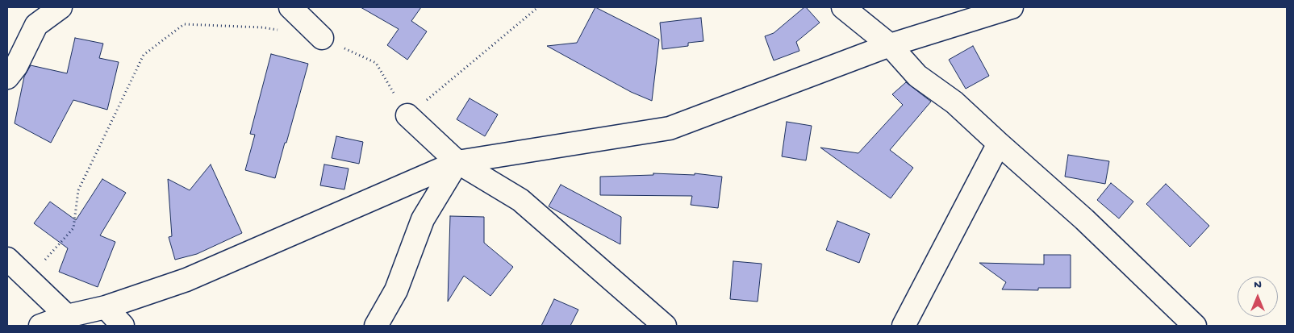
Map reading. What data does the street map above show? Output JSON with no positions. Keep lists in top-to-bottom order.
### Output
{
  "north": "top"
}
